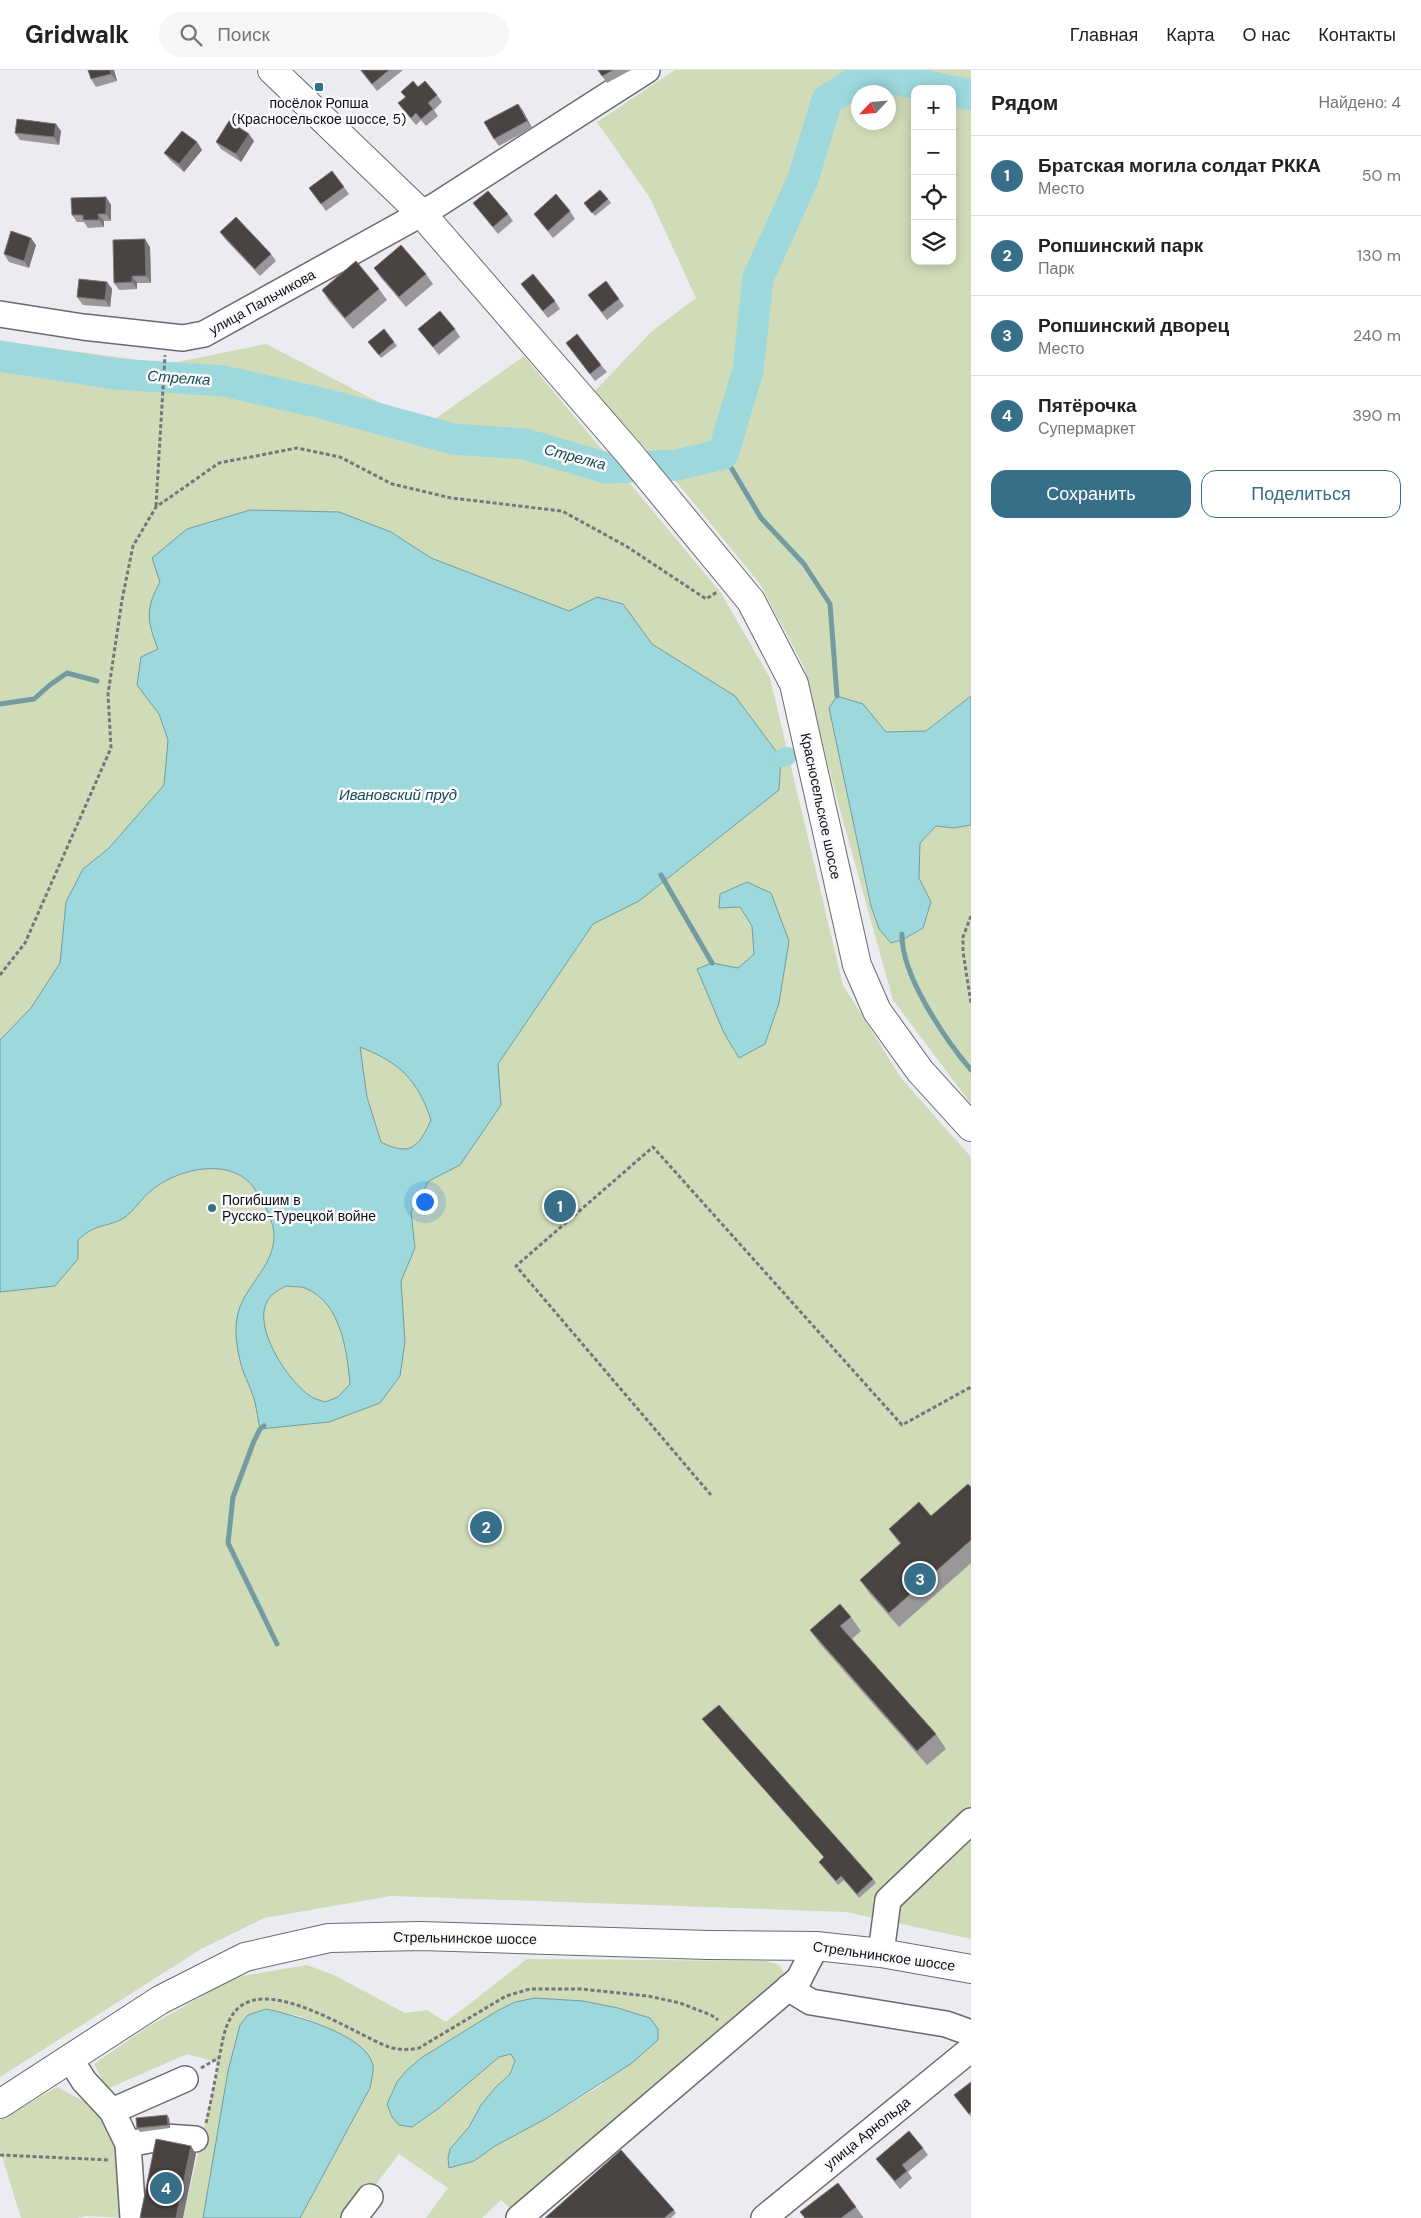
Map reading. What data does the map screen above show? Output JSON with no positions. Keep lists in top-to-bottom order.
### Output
{
  "streets": {
    "main road": ["Красносельское шоссе", "Стрельнинское шоссе"],
    "street": ["улица Пальчикова", "улица Арнольда"]
  },
  "crossings": [
    ["улица Пальчикова", "Красносельское шоссе"]
  ],
  "water": ["Стрелка", "Ивановский пруд"],
  "places": {
    "transit": ["посёлок Ропша (Красносельское шоссе, 5)"],
    "other": ["Погибшим в Русско-Турецкой войне"]
  },
  "north": "bottom left",
  "page": {
    "header": "Gridwalk",
    "search": "Поиск",
    "nav": [
      "Главная",
      "Карта",
      "О нас",
      "Контакты"
    ],
    "heading": ["Рядом", "Найдено: 4"],
    "map_buttons": ["+", "−"],
    "list": [
      {
        "mark": "1",
        "name": "Братская могила солдат РККА",
        "note": "Место",
        "value": "50 m"
      },
      {
        "mark": "2",
        "name": "Ропшинский парк",
        "note": "Парк",
        "value": "130 m"
      },
      {
        "mark": "3",
        "name": "Ропшинский дворец",
        "note": "Место",
        "value": "240 m"
      },
      {
        "mark": "4",
        "name": "Пятёрочка",
        "note": "Супермаркет",
        "value": "390 m"
      }
    ],
    "buttons": ["Сохранить", "Поделиться"],
    "pins": [
      "1",
      "2",
      "3",
      "4"
    ]
  }
}
